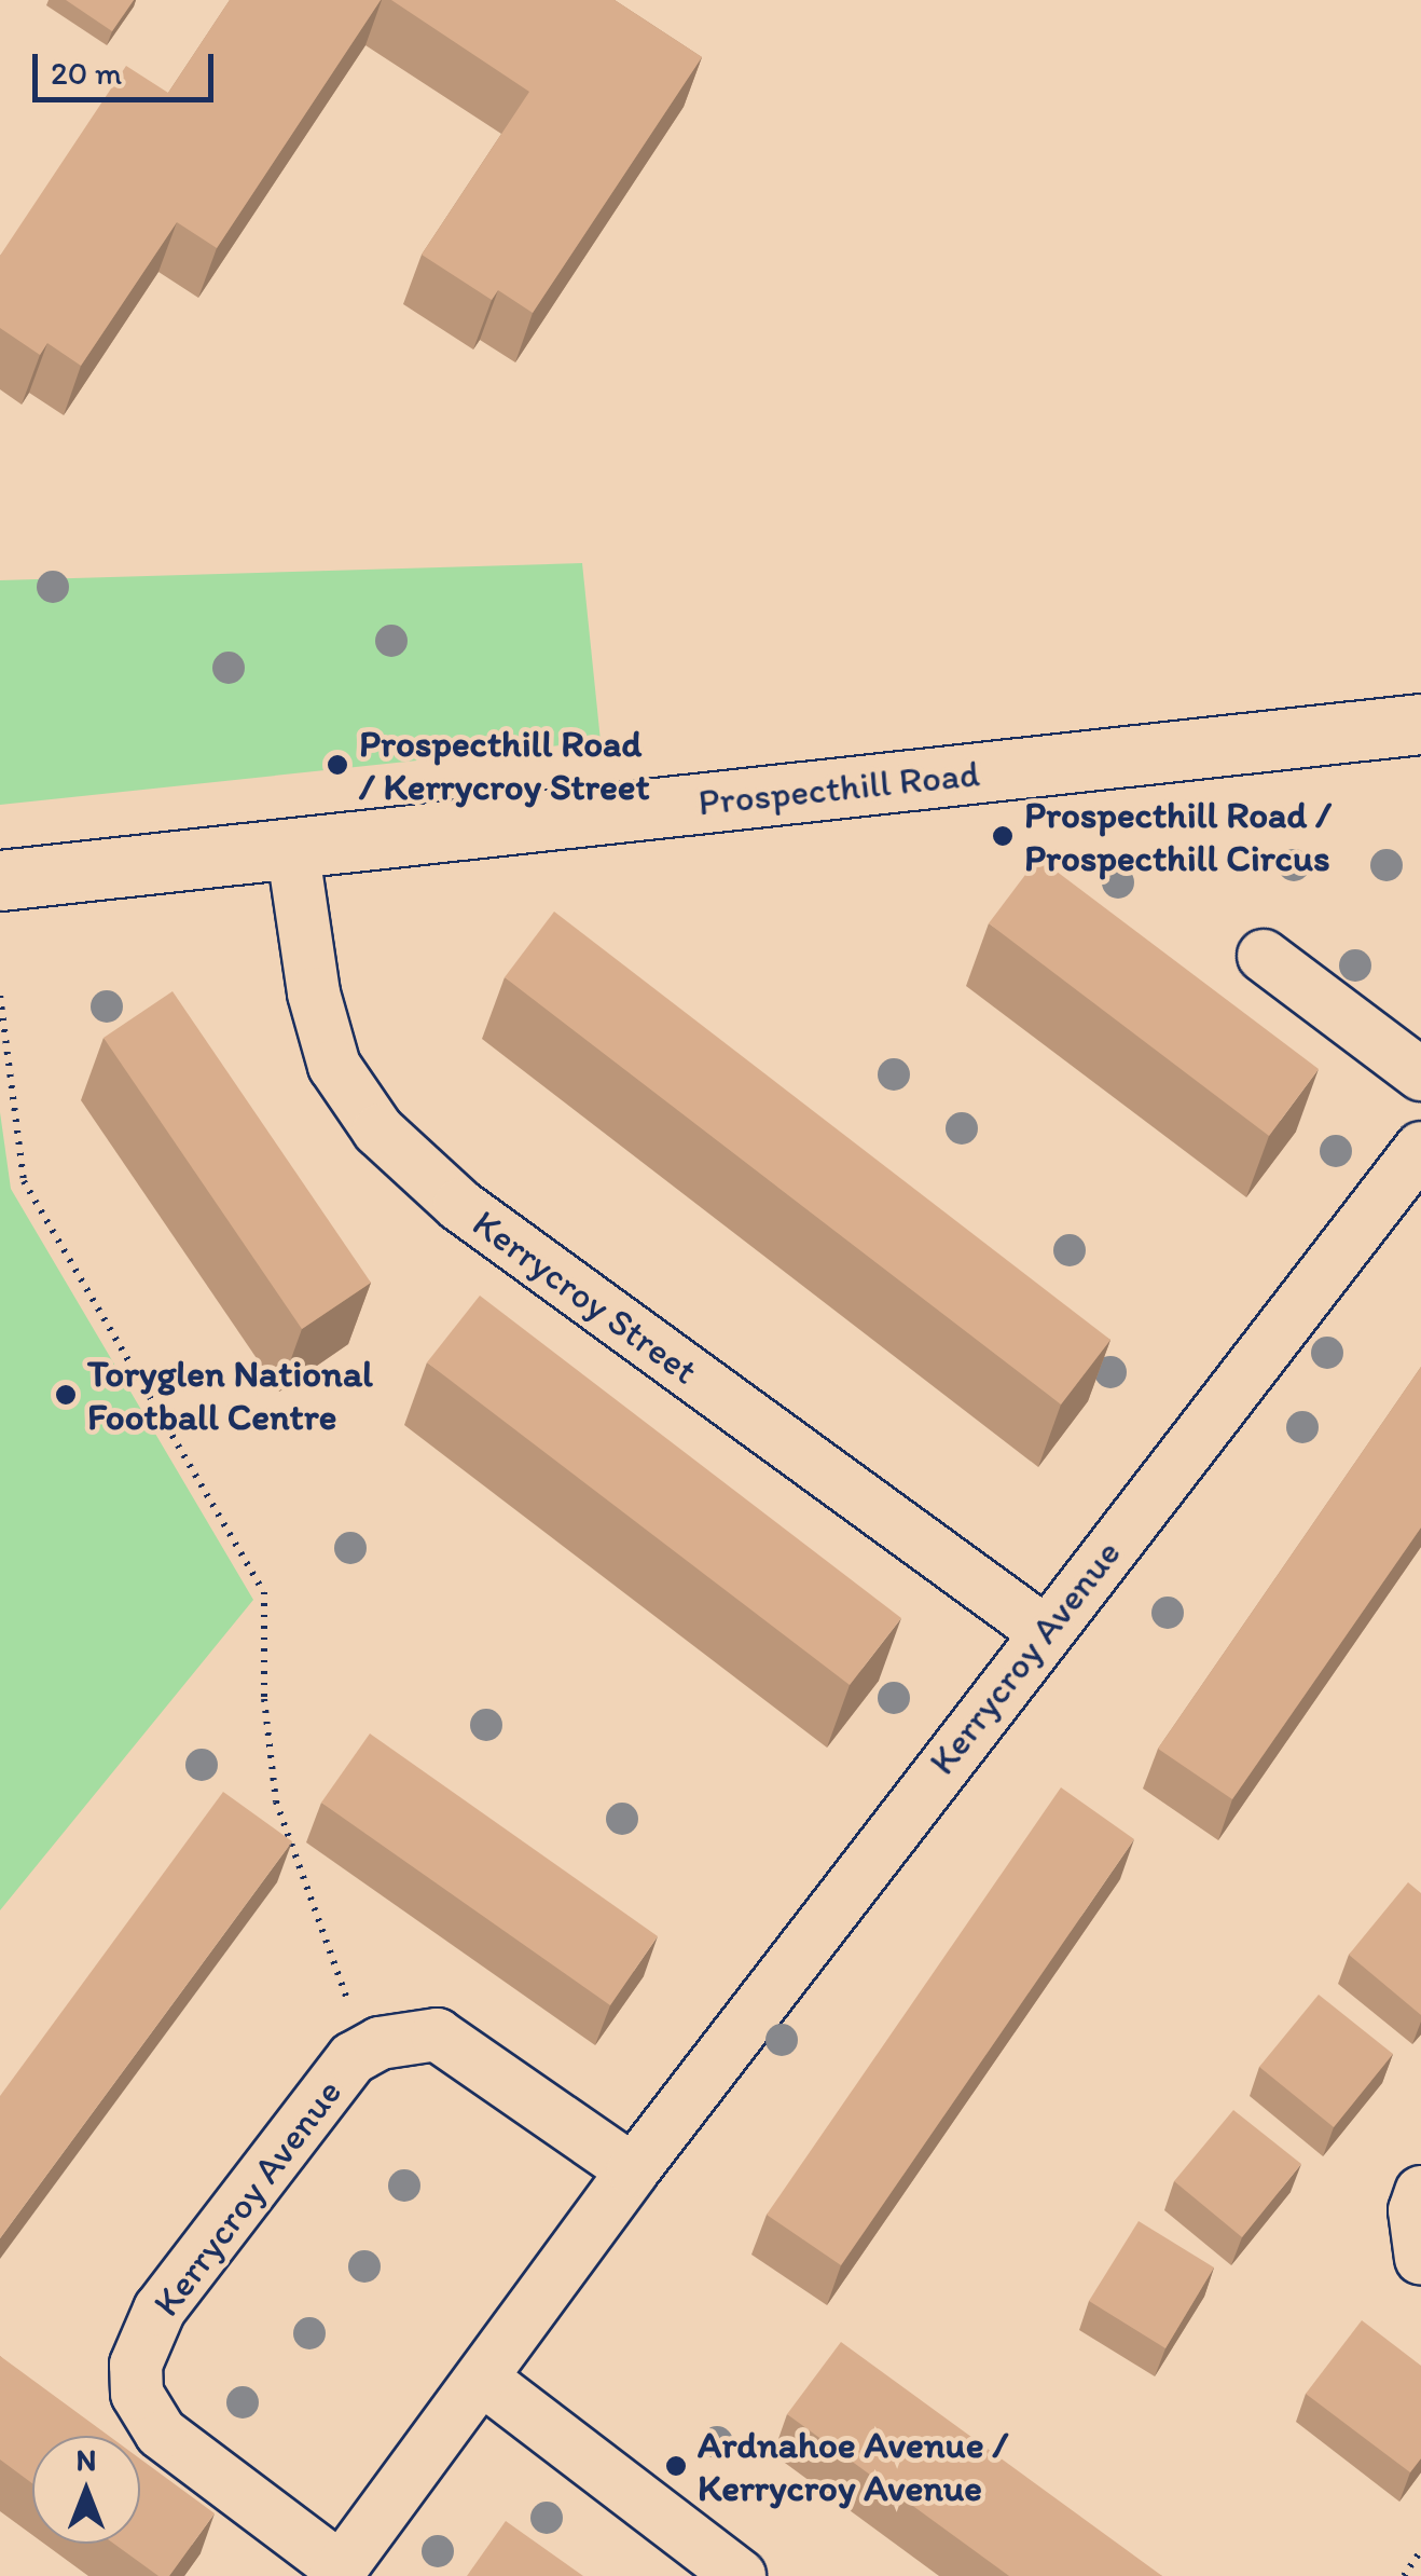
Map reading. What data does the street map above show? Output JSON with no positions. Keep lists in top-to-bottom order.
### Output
{
  "streets": {
    "main road": ["Prospecthill Road"],
    "street": ["Kerrycroy Street", "Kerrycroy Avenue"]
  },
  "crossings": [
    ["Prospecthill Road", "Kerrycroy Street"],
    ["Kerrycroy Street", "Kerrycroy Avenue"]
  ],
  "places": [
    "Prospecthill Road / Kerrycroy Street",
    "Prospecthill Road / Prospecthill Circus",
    "Toryglen National Football Centre",
    "Ardnahoe Avenue / Kerrycroy Avenue"
  ],
  "scale_bar": "20 m",
  "north": "top"
}
